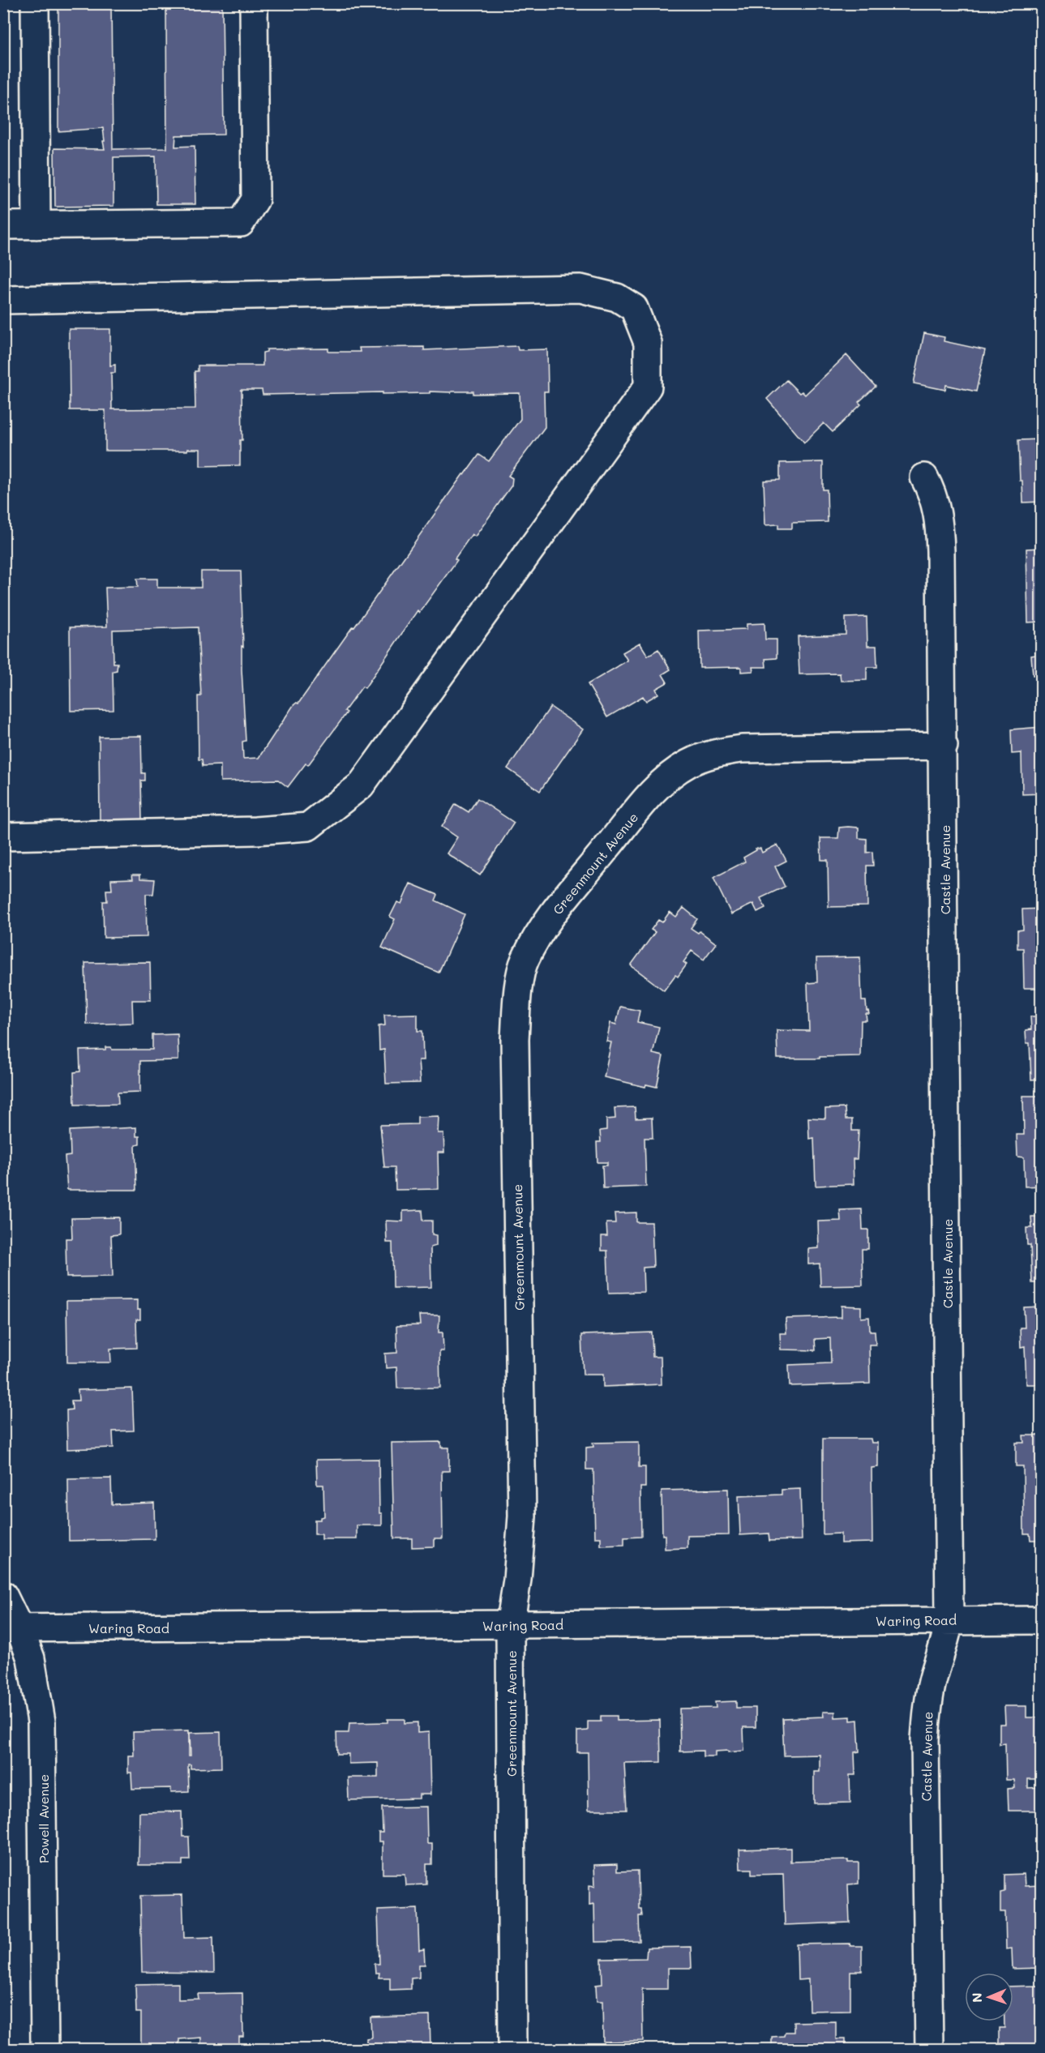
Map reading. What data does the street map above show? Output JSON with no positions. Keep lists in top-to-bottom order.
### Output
{
  "streets": {
    "street": [
      "Greenmount Avenue",
      "Castle Avenue",
      "Waring Road",
      "Powell Avenue"
    ]
  },
  "crossings": [
    ["Greenmount Avenue", "Castle Avenue"],
    ["Greenmount Avenue", "Waring Road"],
    ["Castle Avenue", "Waring Road"],
    ["Waring Road", "Powell Avenue"]
  ],
  "north": "left"
}
